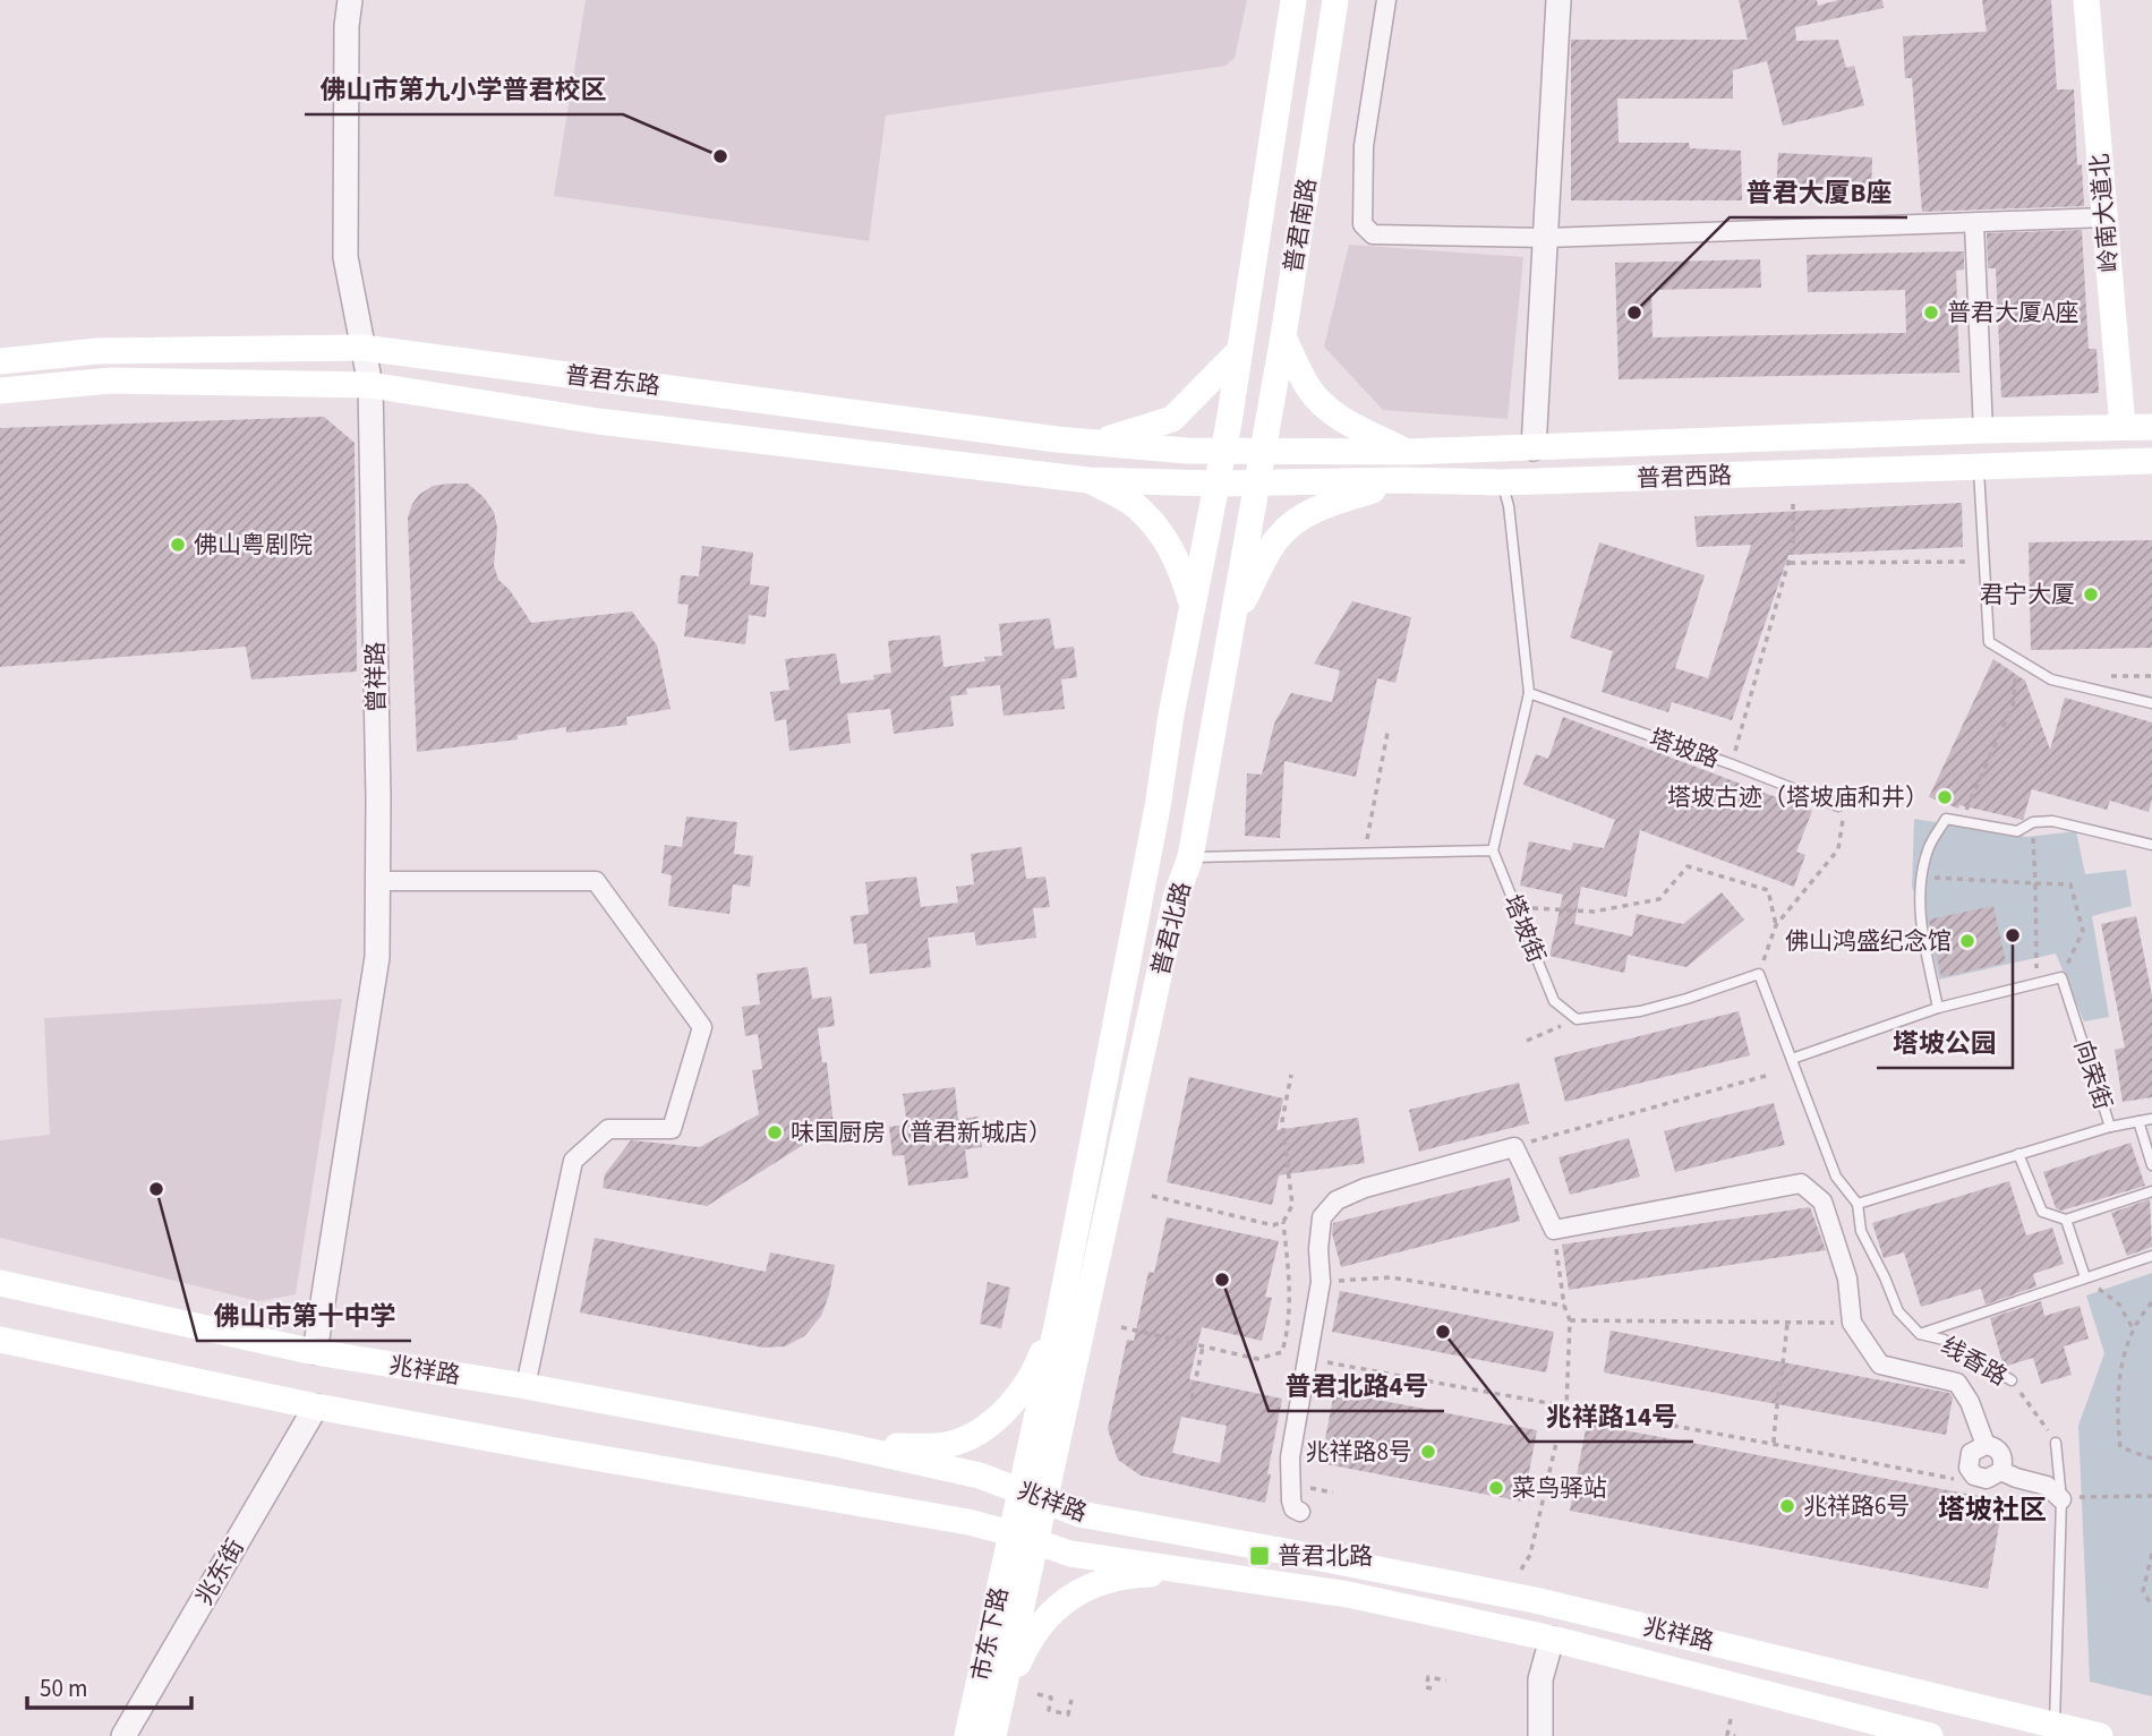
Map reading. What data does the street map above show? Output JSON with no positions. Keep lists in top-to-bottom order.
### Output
{
  "streets": {
    "main road": [
      "岭南大道北",
      "普君南路",
      "普君东路",
      "普君西路",
      "普君北路",
      "兆祥路",
      "市东下路"
    ],
    "street": ["曾祥路", "兆东街"],
    "lane": [
      "塔坡路",
      "塔坡街",
      "向荣街",
      "线香路"
    ]
  },
  "crossings": [
    ["岭南大道北", "普君西路"],
    ["普君南路", "普君东路"],
    ["普君南路", "普君西路"],
    ["普君南路", "普君北路"],
    ["普君东路", "普君西路"],
    ["普君东路", "曾祥路"],
    ["普君东路", "普君北路"],
    ["普君西路", "普君北路"],
    ["曾祥路", "兆祥路"],
    ["普君北路", "兆祥路"],
    ["普君北路", "市东下路"],
    ["向荣街", "线香路"],
    ["兆祥路", "兆东街"],
    ["兆祥路", "市东下路"]
  ],
  "districts": ["塔坡社区"],
  "places": {
    "other": [
      "佛山市第九小学普君校区",
      "普君大厦B座",
      "普君大厦A座",
      "佛山粤剧院",
      "君宁大厦",
      "塔坡古迹（塔坡庙和井）",
      "塔坡公园",
      "佛山鸿盛纪念馆",
      "味国厨房（普君新城店）",
      "佛山市第十中学",
      "普君北路4号",
      "兆祥路14号",
      "兆祥路8号",
      "菜鸟驿站",
      "兆祥路6号"
    ],
    "transit": ["普君北路"]
  },
  "scale_bar": "50 m"
}
